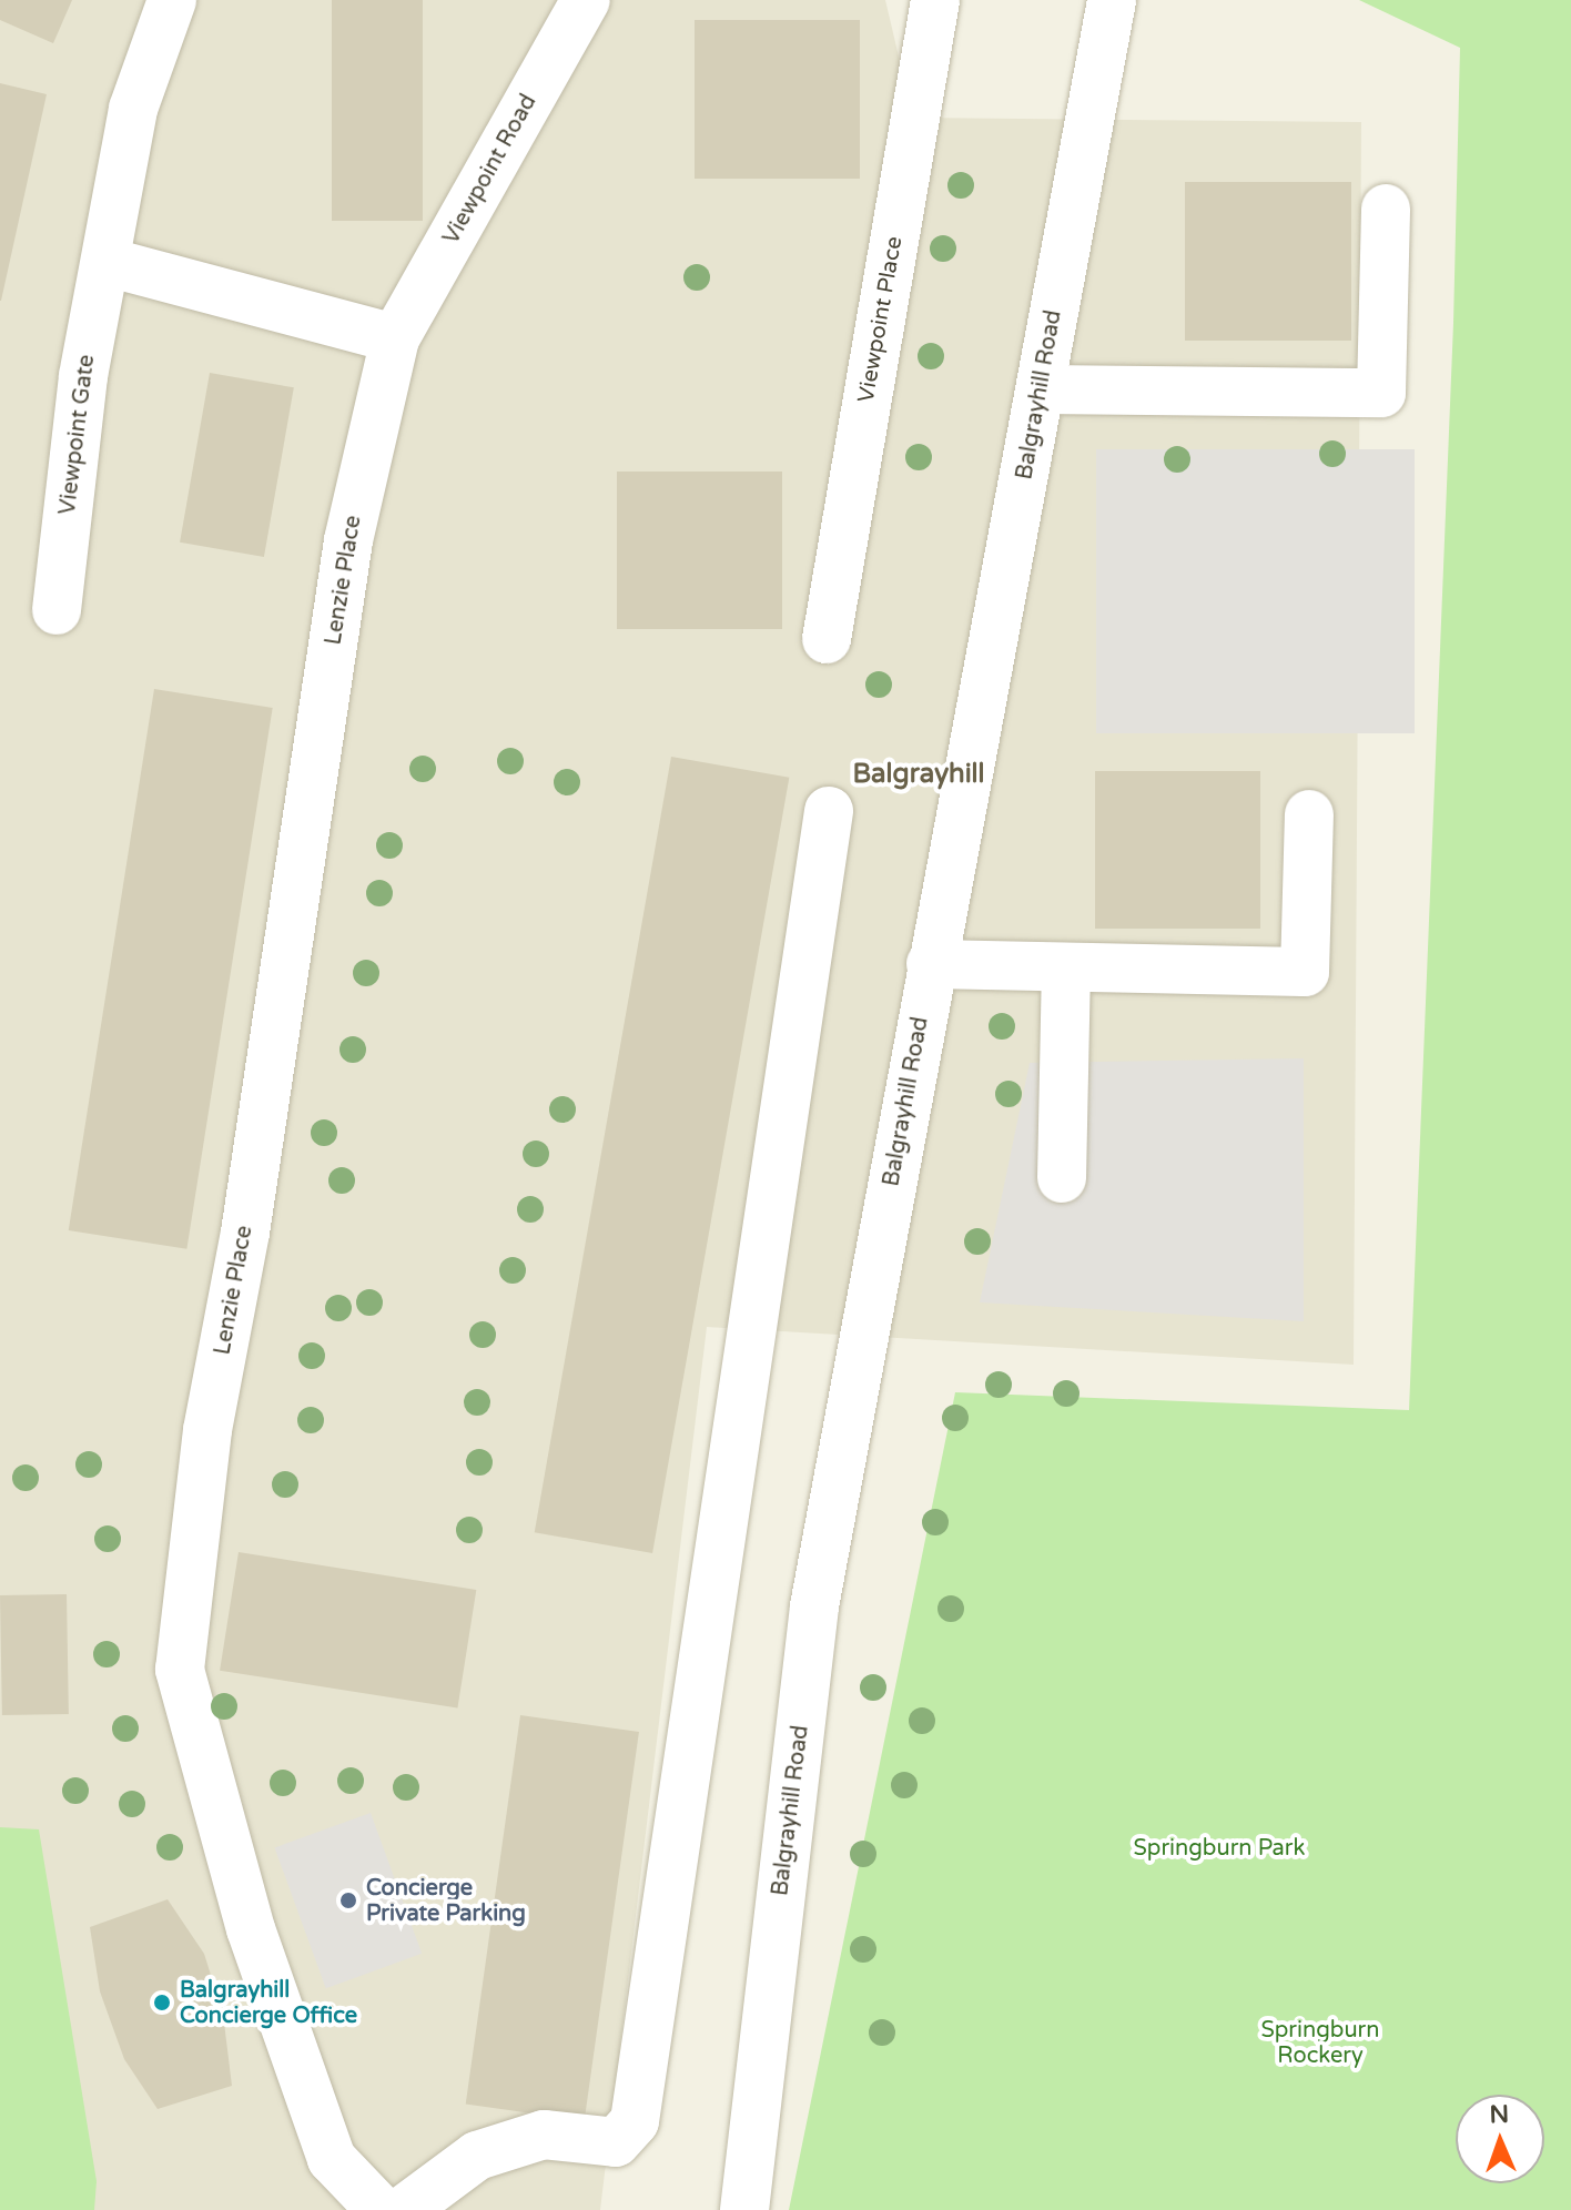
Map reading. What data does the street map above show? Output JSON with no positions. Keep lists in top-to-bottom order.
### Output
{
  "streets": {
    "street": [
      "Viewpoint Road",
      "Viewpoint Place",
      "Balgrayhill Road",
      "Viewpoint Gate",
      "Lenzie Place"
    ]
  },
  "crossings": [
    ["Viewpoint Road", "Lenzie Place"]
  ],
  "districts": ["Balgrayhill"],
  "parks": ["Springburn Park", "Springburn Rockery"],
  "places": ["Concierge Private Parking", "Balgrayhill Concierge Office"],
  "north": "top"
}
